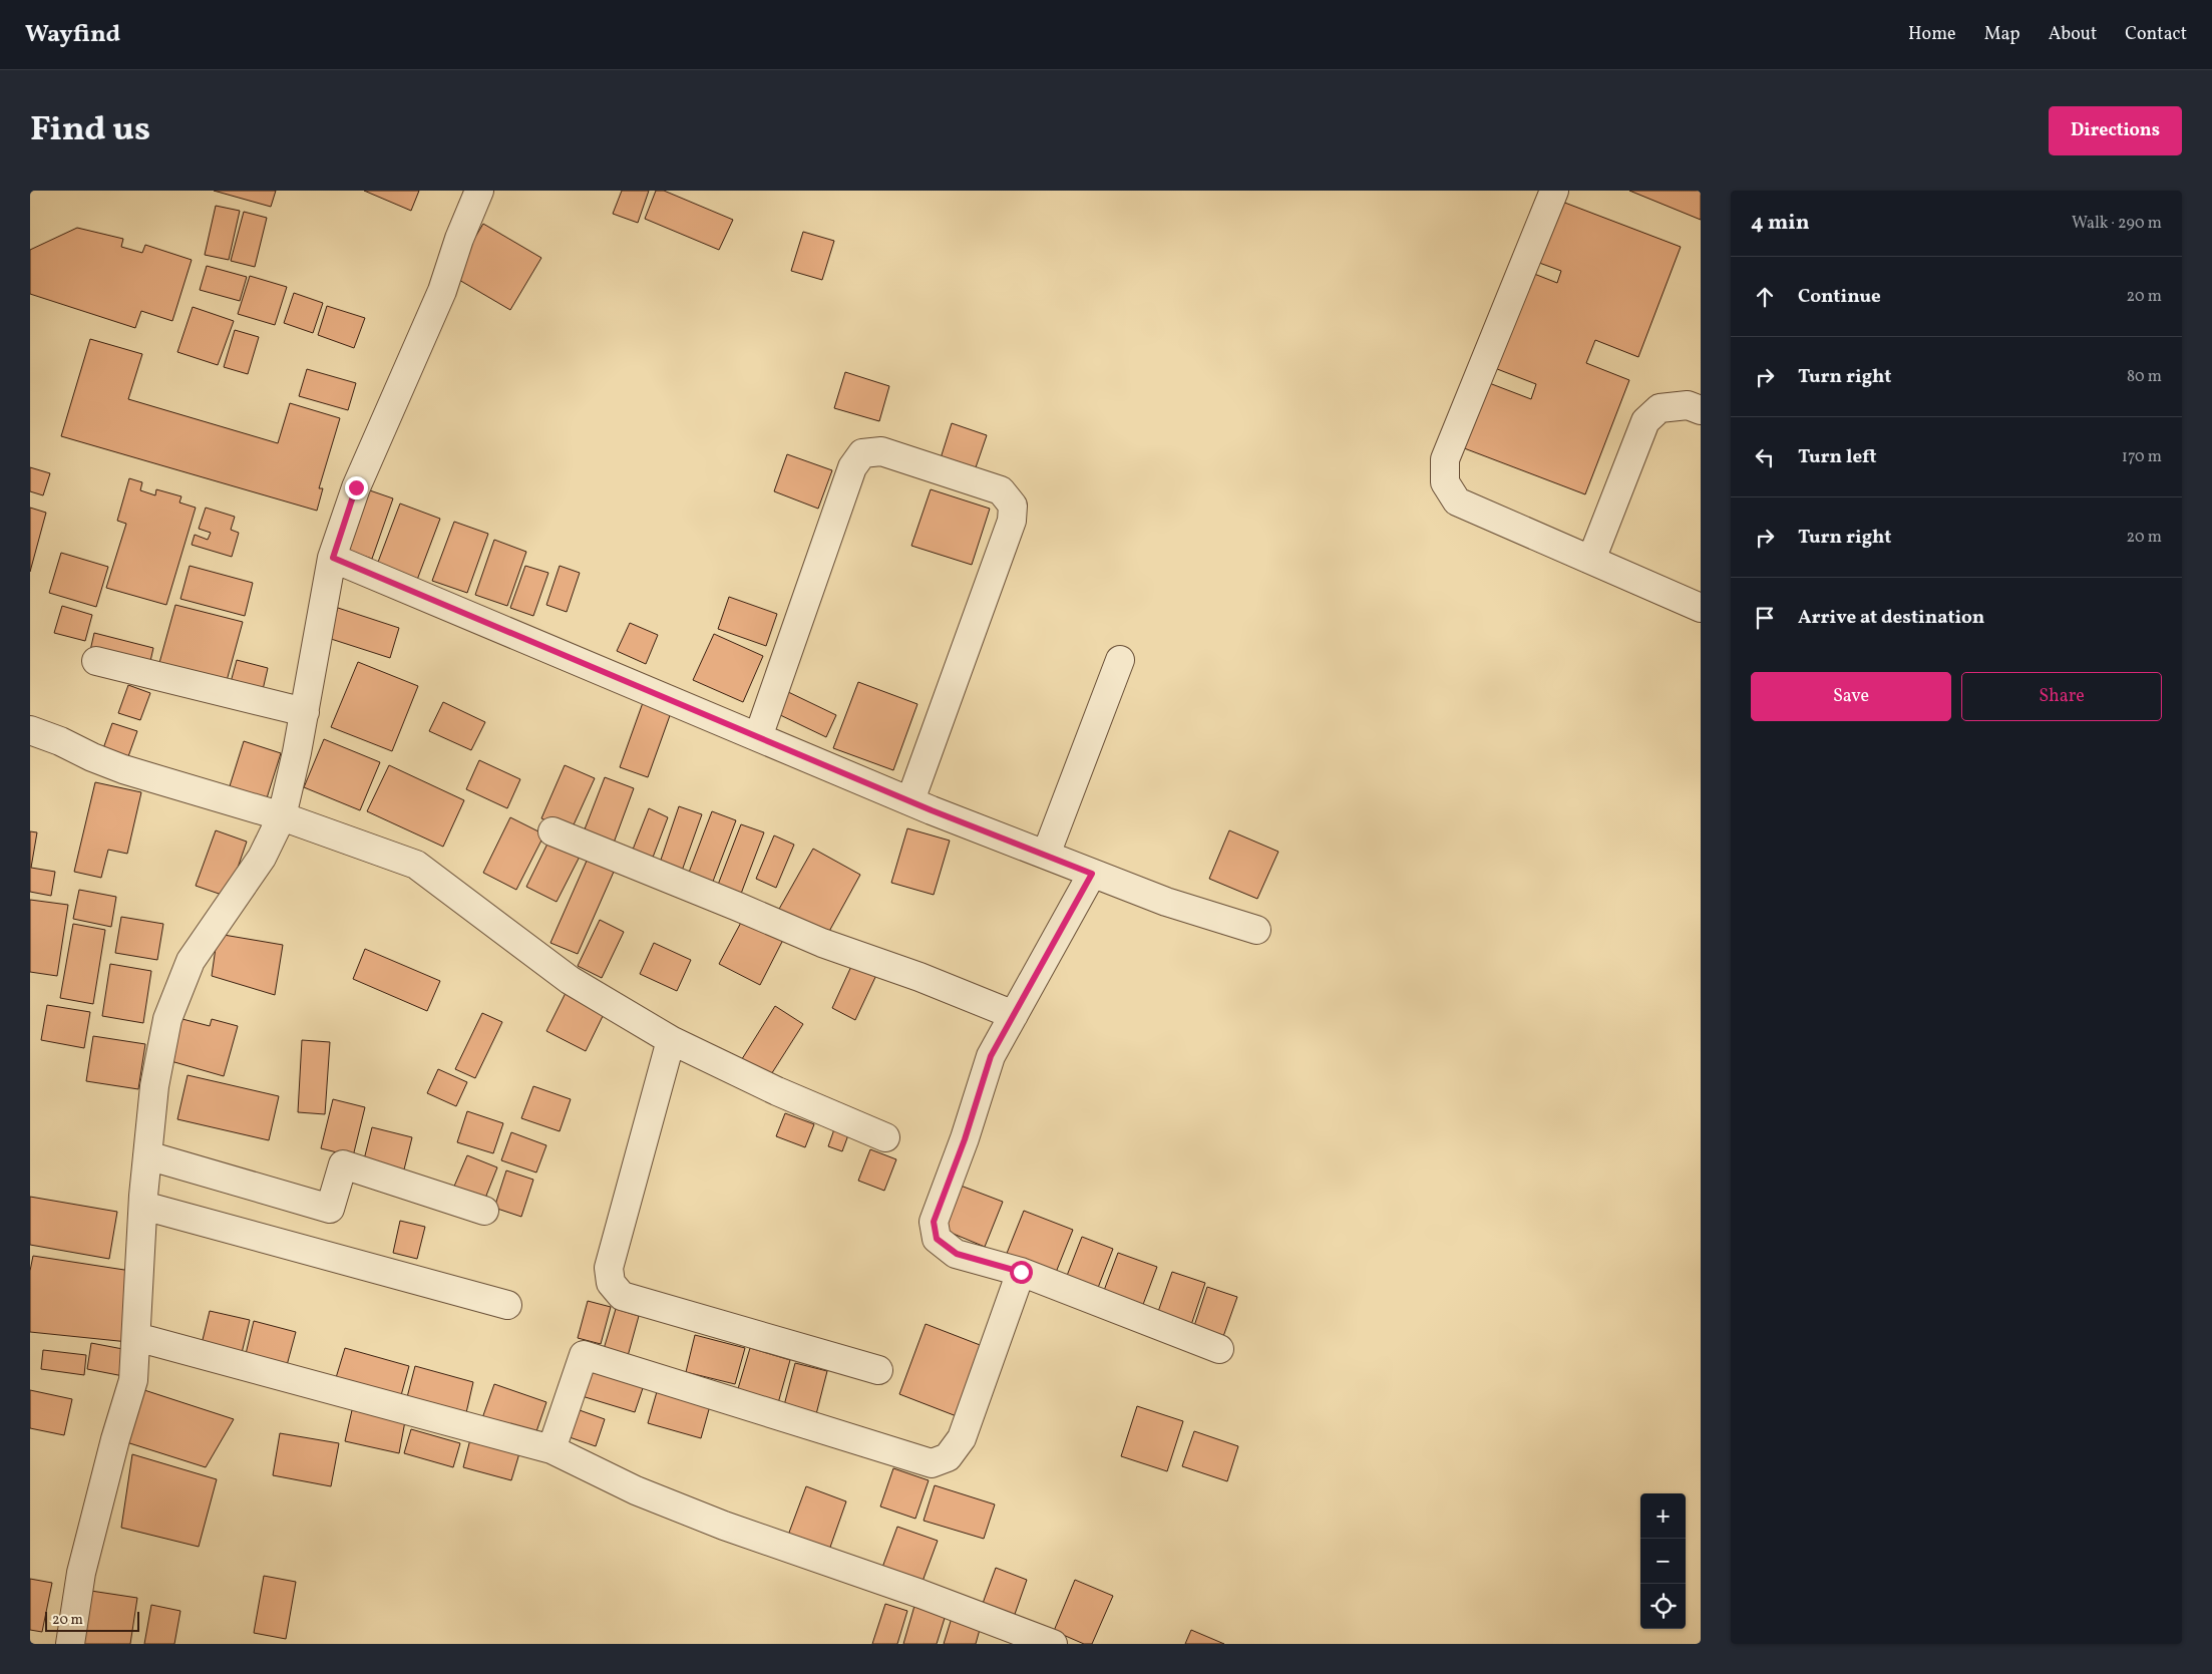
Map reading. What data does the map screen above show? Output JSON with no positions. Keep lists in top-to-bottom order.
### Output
{
  "scale_bar": "20 m",
  "page": {
    "header": "Wayfind",
    "nav": [
      "Home",
      "Map",
      "About",
      "Contact"
    ],
    "title": "Find us",
    "buttons": [
      "Directions",
      ["Save", "Share"]
    ],
    "heading": ["4 min", "Walk · 290 m"],
    "list": [
      ["Continue", "20 m"],
      ["Turn right", "80 m"],
      ["Turn left", "170 m"],
      ["Turn right", "20 m"],
      "Arrive at destination"
    ],
    "map_buttons": ["+", "−"],
    "scale": "20 m"
  }
}
